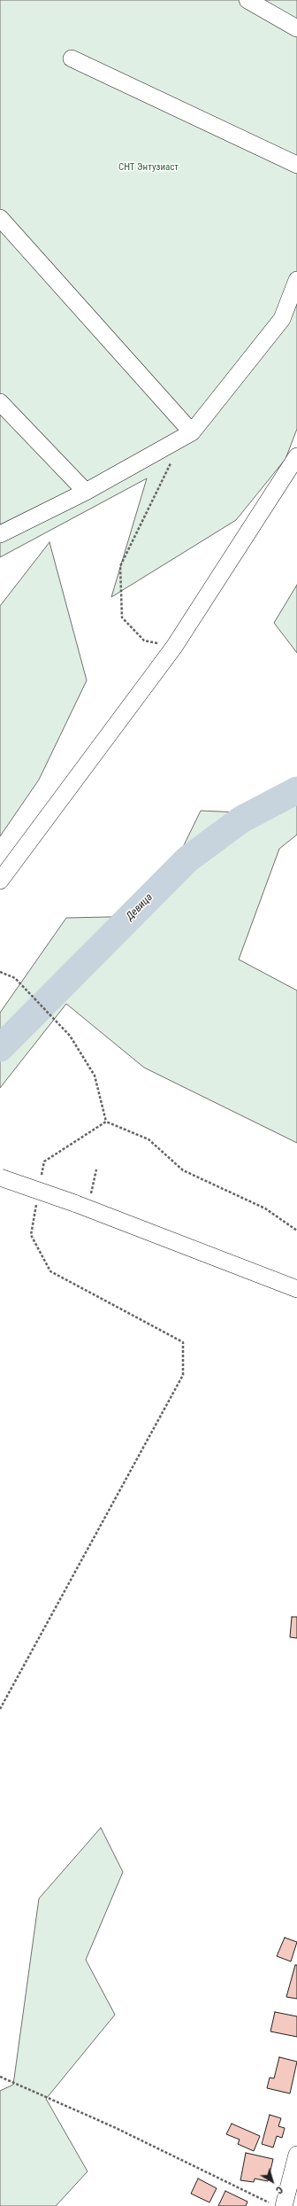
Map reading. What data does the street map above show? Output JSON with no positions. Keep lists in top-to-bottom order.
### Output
{
  "water": ["Девица"],
  "parks": ["СНТ Энтузиаст"],
  "north": "bottom right"
}
